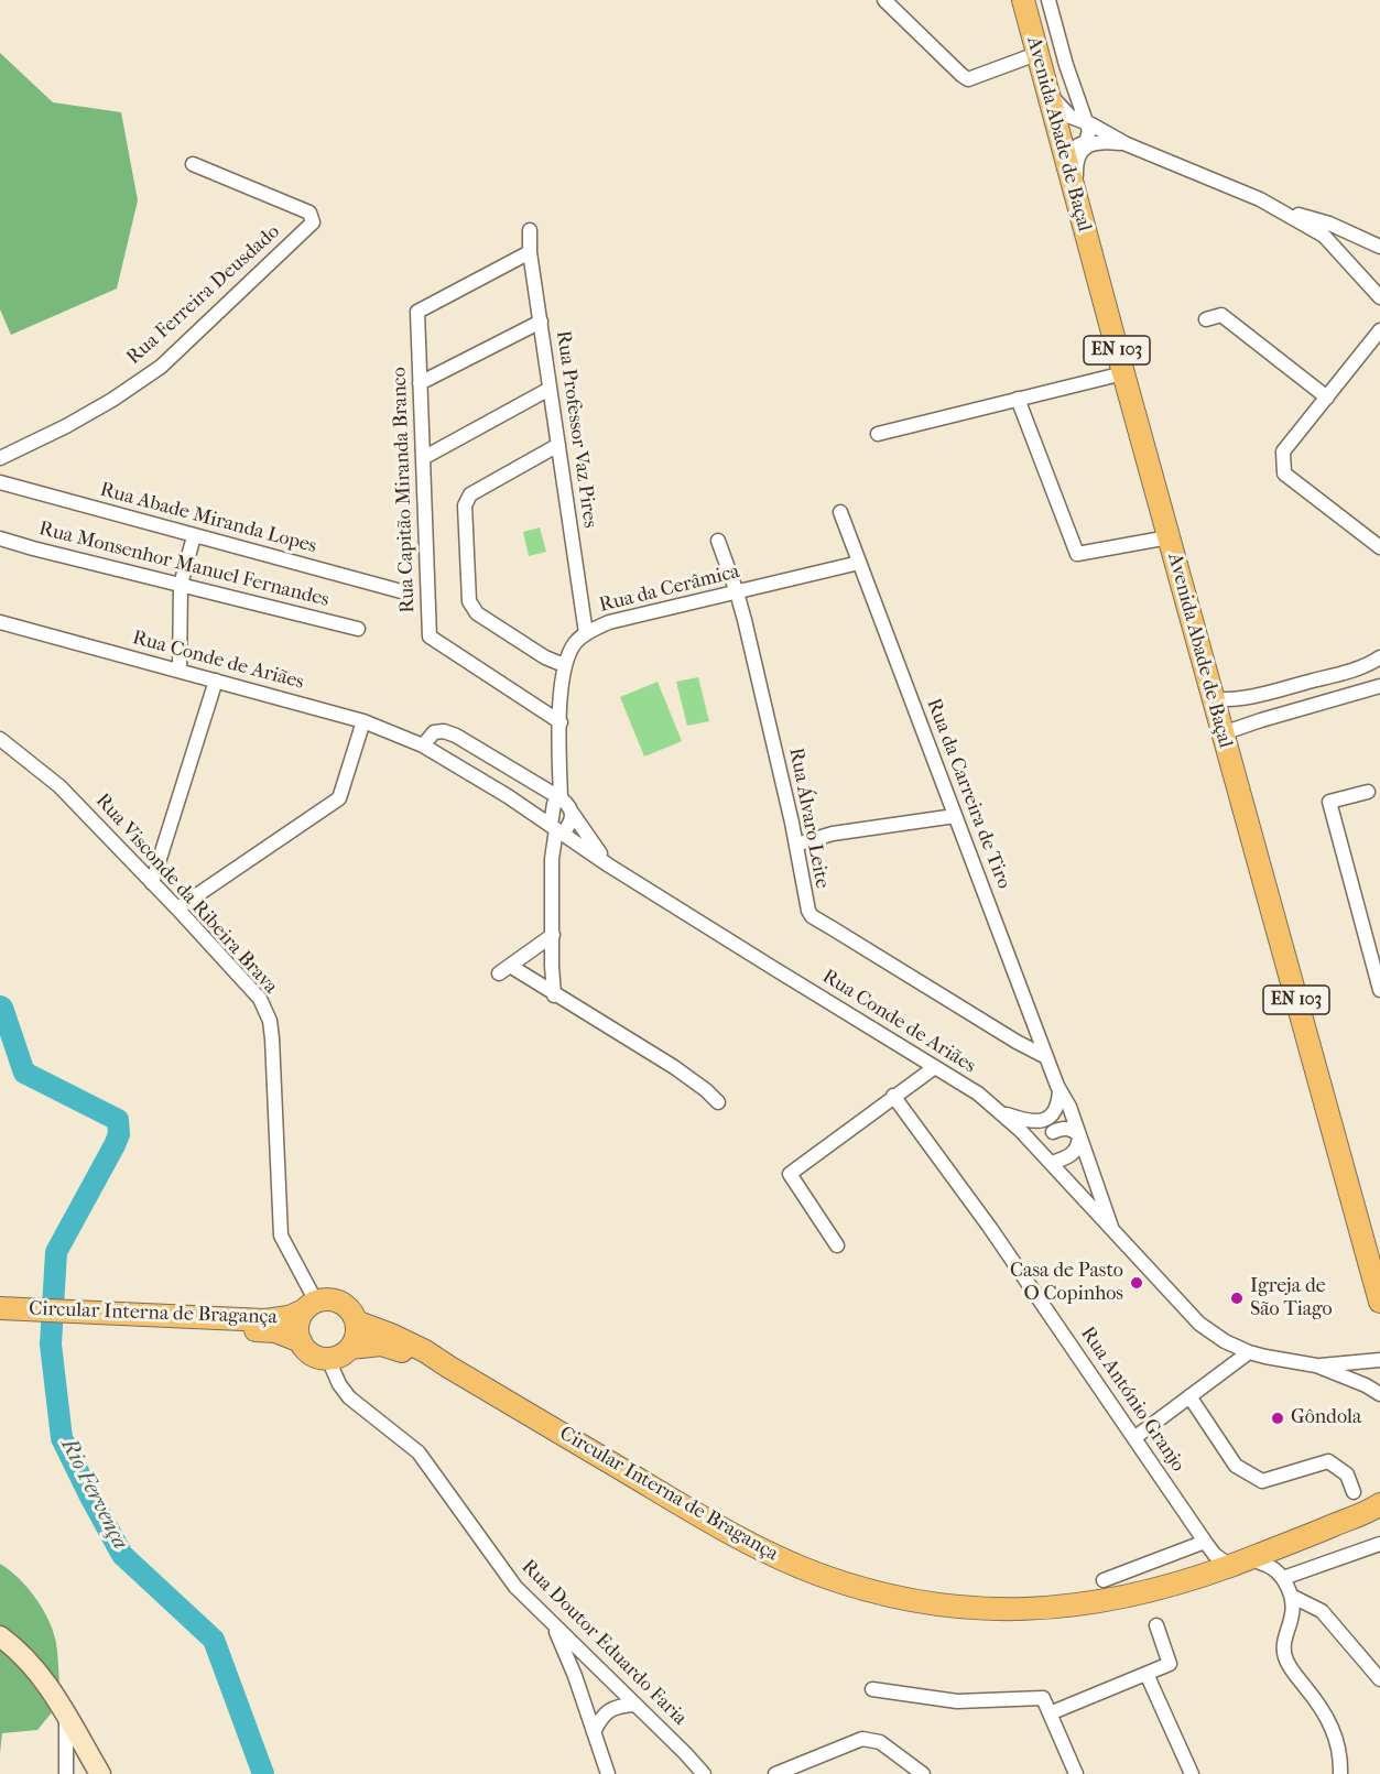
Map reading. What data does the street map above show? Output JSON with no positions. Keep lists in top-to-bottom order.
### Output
{
  "streets": {
    "main road": ["Avenida Abade de Baçal", "EN 103", "Circular Interna de Bragança"],
    "street": [
      "Rua Ferreira Deusdado",
      "Rua Professor Vaz Pires",
      "Rua Capitão Miranda Branco",
      "Rua Abade Miranda Lopes",
      "Rua Monsenhor Manuel Fernandes",
      "Rua da Cerâmica",
      "Rua Conde de Ariães",
      "Rua da Carreira de Tiro",
      "Rua Álvaro Leite",
      "Rua Visconde da Ribeira Brava",
      "Rua António Granjo",
      "Rua Doutor Eduardo Faria"
    ]
  },
  "crossings": [
    ["Rua Professor Vaz Pires", "Rua Capitão Miranda Branco"],
    ["Rua Professor Vaz Pires", "Rua da Cerâmica"],
    ["Rua Capitão Miranda Branco", "Rua da Cerâmica"],
    ["Rua da Cerâmica", "Rua Conde de Ariães"],
    ["Rua da Cerâmica", "Rua da Carreira de Tiro"],
    ["Rua da Cerâmica", "Rua Álvaro Leite"],
    ["Rua Conde de Ariães", "Rua da Carreira de Tiro"],
    ["Rua da Carreira de Tiro", "Rua Álvaro Leite"],
    ["Rua Visconde da Ribeira Brava", "Circular Interna de Bragança"],
    ["Rua Visconde da Ribeira Brava", "Rua Doutor Eduardo Faria"],
    ["Circular Interna de Bragança", "Rua António Granjo"],
    ["Circular Interna de Bragança", "Rua Doutor Eduardo Faria"]
  ],
  "water": ["Rio Fervença"],
  "places": ["Casa de Pasto O Copinhos", "Igreja de São Tiago", "Gôndola"]
}
